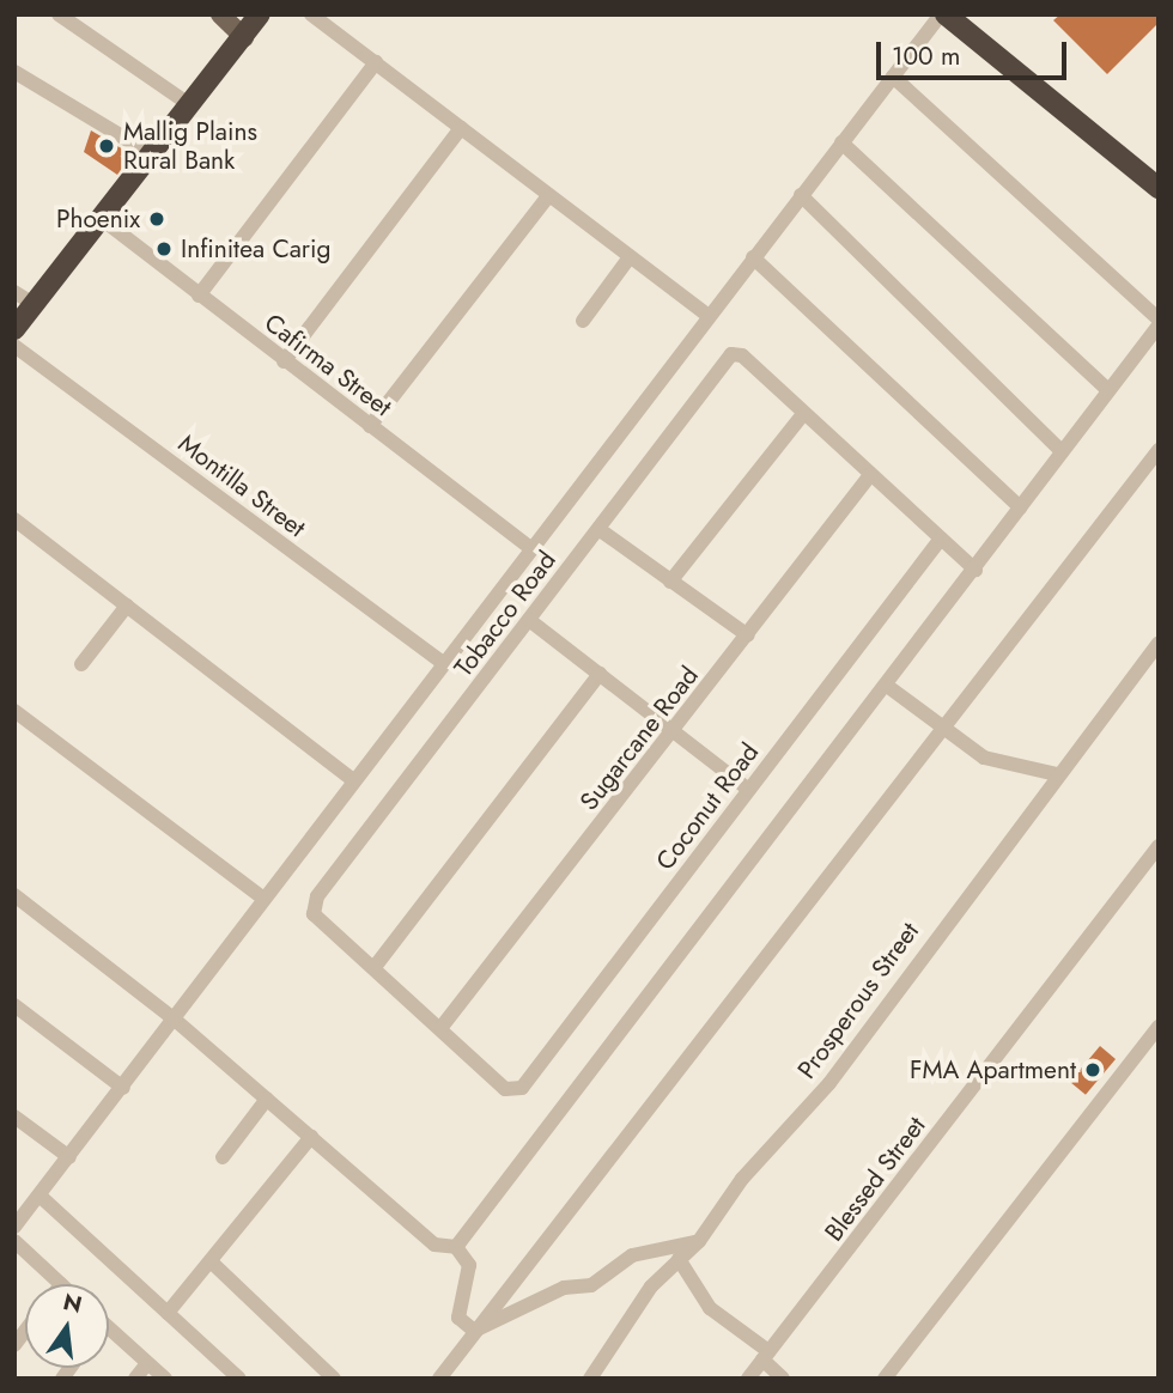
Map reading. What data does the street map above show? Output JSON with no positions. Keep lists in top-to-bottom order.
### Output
{
  "streets": {
    "street": [
      "Cafirma Street",
      "Montilla Street",
      "Tobacco Road",
      "Sugarcane Road",
      "Coconut Road",
      "Prosperous Street",
      "Blessed Street"
    ]
  },
  "crossings": [
    ["Sugarcane Road", "Coconut Road"]
  ],
  "places": [
    "Mallig Plains Rural Bank",
    "Phoenix",
    "Infinitea Carig",
    "FMA Apartment"
  ],
  "scale_bar": "100 m",
  "north": "top"
}
